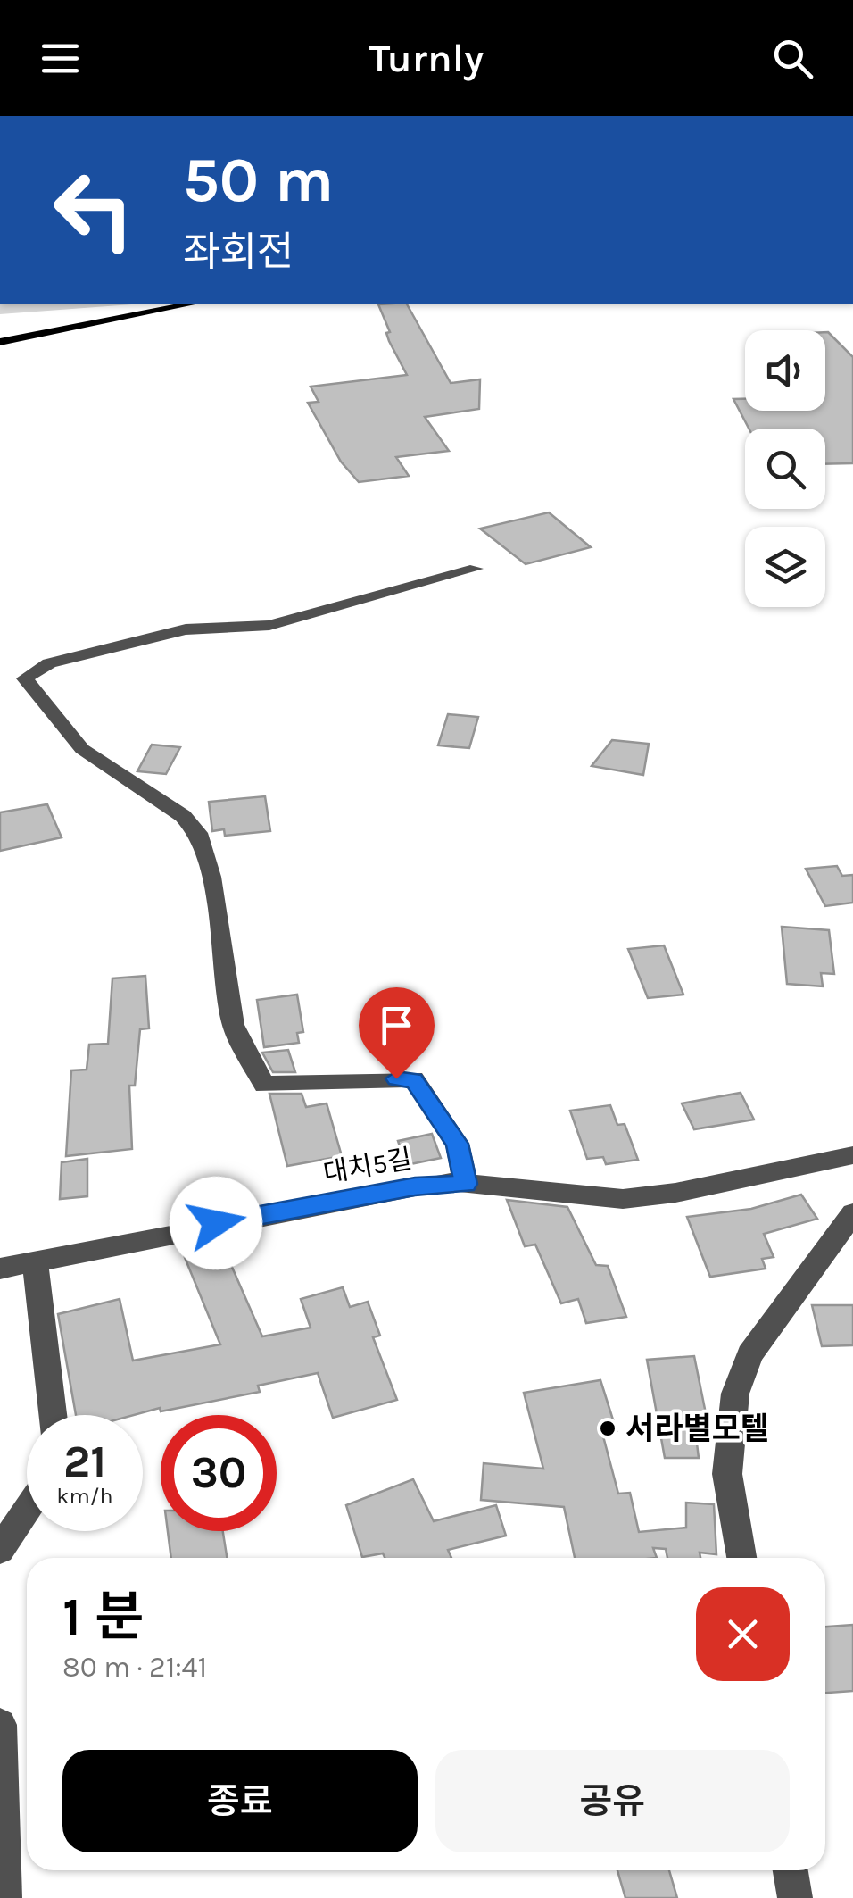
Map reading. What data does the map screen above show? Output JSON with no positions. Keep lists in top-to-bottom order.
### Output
{
  "streets": {
    "street": ["대치5길"]
  },
  "places": ["서라별모텔"],
  "page": {
    "header": "Turnly",
    "turn": ["50 m", "좌회전"],
    "speed": "21 km/h",
    "limit": "30",
    "heading": ["1 분", "80 m · 21:41"],
    "buttons": ["종료", "공유"]
  }
}
